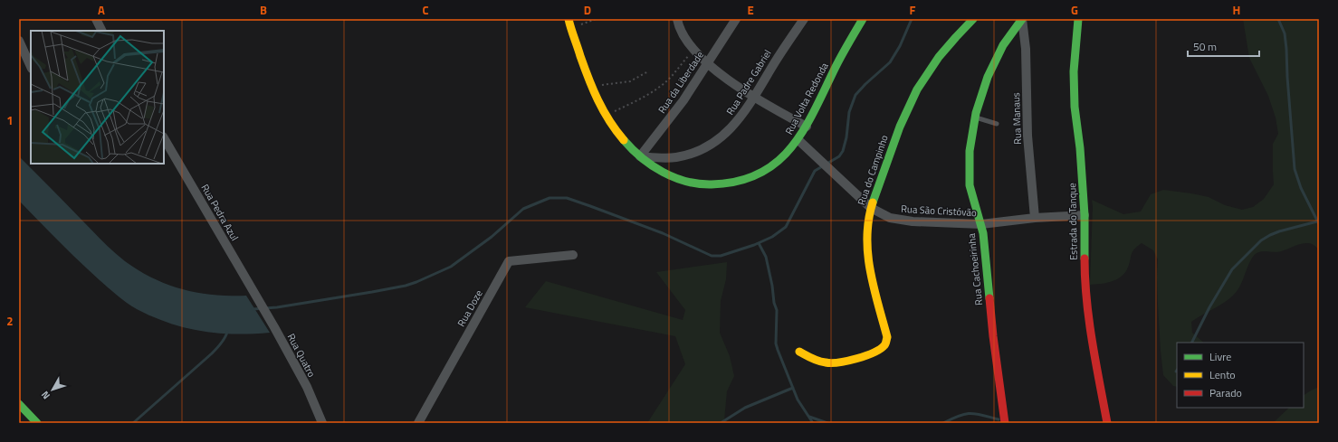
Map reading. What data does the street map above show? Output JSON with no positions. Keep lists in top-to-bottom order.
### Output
{
  "streets": {
    "street": [
      "Rua da Liberdade",
      "Rua Padre Gabriel",
      "Rua Volta Redonda",
      "Rua Manaus",
      "Rua do Campinho",
      "Rua São Cristóvão",
      "Rua Pedra Azul",
      "Estrada do Tanque",
      "Rua Cachoeirinha",
      "Rua Doze",
      "Rua Quatro"
    ]
  },
  "crossings": [
    ["Rua da Liberdade", "Rua Padre Gabriel"],
    ["Rua da Liberdade", "Rua Volta Redonda"],
    ["Rua Padre Gabriel", "Rua Volta Redonda"],
    ["Rua Volta Redonda", "Rua São Cristóvão"],
    ["Rua Manaus", "Rua São Cristóvão"],
    ["Rua Manaus", "Rua Cachoeirinha"],
    ["Rua do Campinho", "Rua São Cristóvão"],
    ["Rua São Cristóvão", "Estrada do Tanque"],
    ["Rua São Cristóvão", "Rua Cachoeirinha"],
    ["Rua Pedra Azul", "Rua Quatro"]
  ],
  "legend": ["Livre", "Lento", "Parado"],
  "scale_bar": "50 m",
  "north": "bottom left",
  "grid": {
    "columns": [
      "A",
      "B",
      "C",
      "D",
      "E",
      "F",
      "G",
      "H"
    ],
    "rows": ["1", "2"]
  }
}
